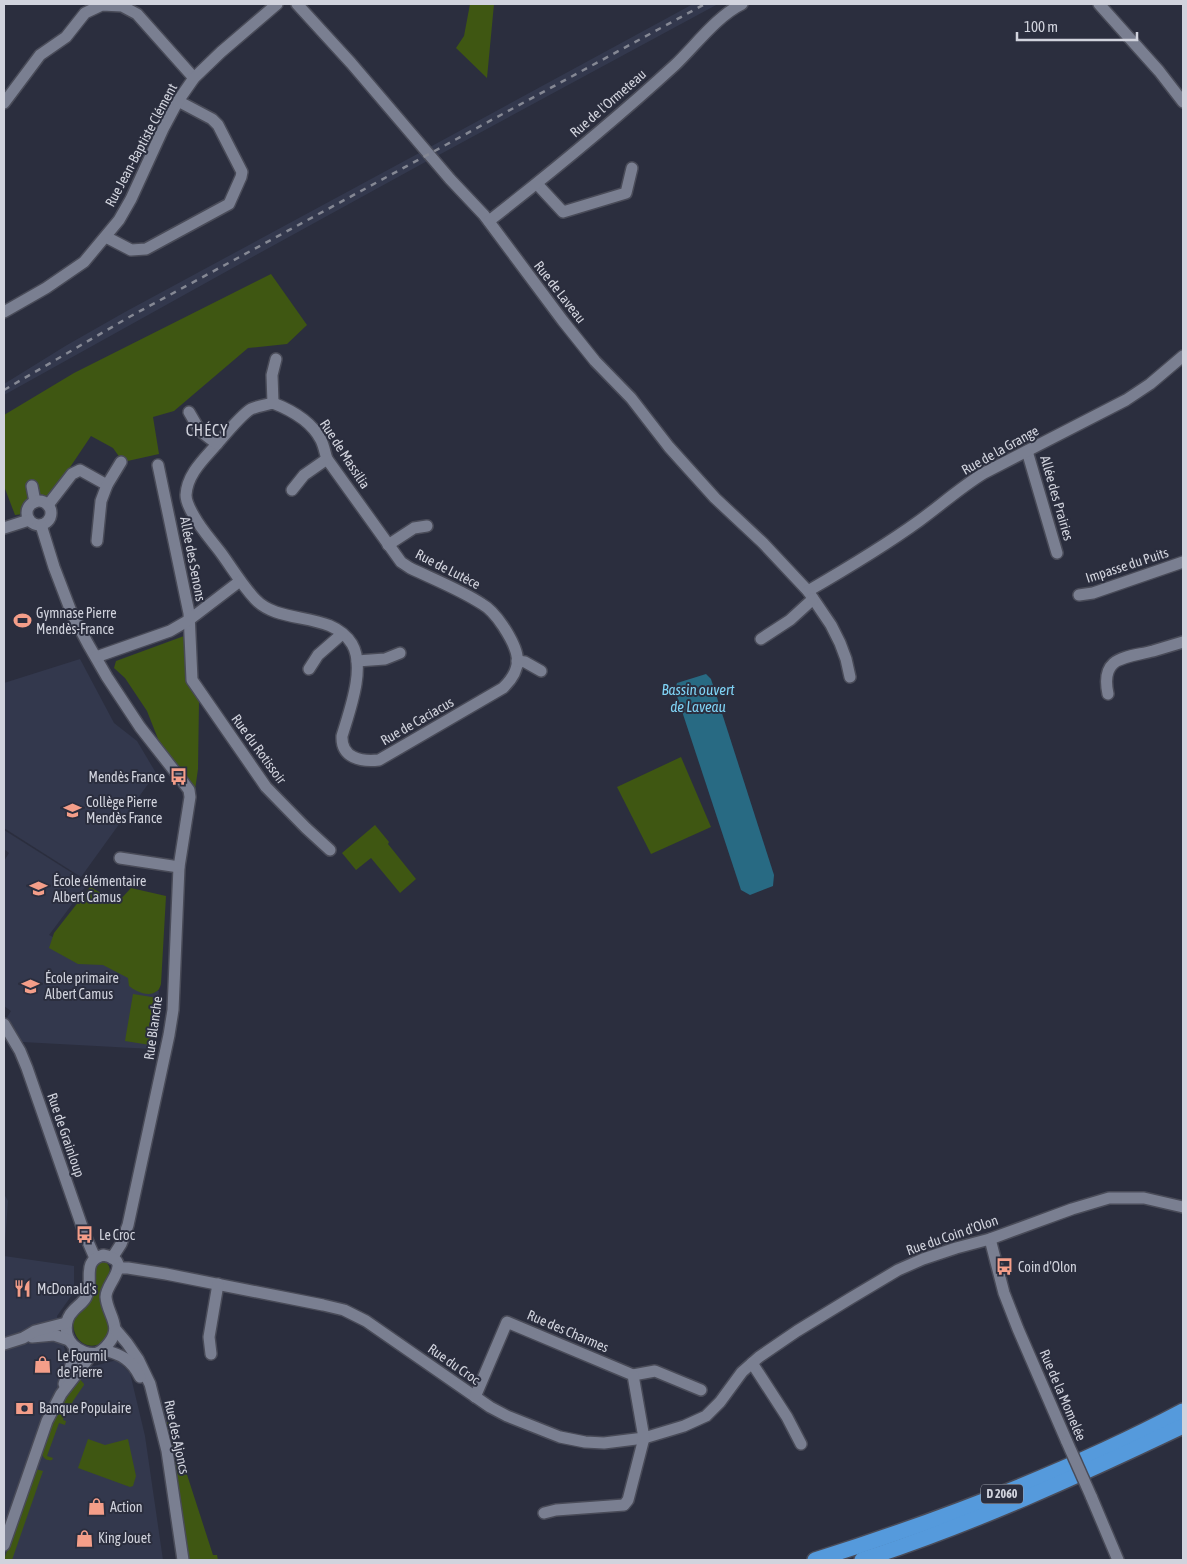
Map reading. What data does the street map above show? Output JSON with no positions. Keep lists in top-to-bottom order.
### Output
{
  "streets": {
    "highway": ["D 2060"],
    "street": [
      "Rue de l'Ormeteau",
      "Rue Jean-Baptiste Clément",
      "Rue de Laveau",
      "Rue de la Grange",
      "Rue de Massilia",
      "Allée des Prairies",
      "Allée des Senons",
      "Impasse du Puits",
      "Rue de Lutèce",
      "Rue de Caciacus",
      "Rue du Rotissoir",
      "Rue Blanche",
      "Rue de Grainloup",
      "Rue du Coin d'Olon",
      "Rue des Charmes",
      "Rue du Croc",
      "Rue de la Momelée",
      "Rue des Ajoncs"
    ]
  },
  "crossings": [
    ["Rue de l'Ormeteau", "Rue de Laveau"],
    ["Rue de Laveau", "Rue de la Grange"],
    ["Rue de la Grange", "Allée des Prairies"],
    ["Rue de Massilia", "Rue de Lutèce"],
    ["Allée des Senons", "Rue du Rotissoir"],
    ["Allée des Senons", "Rue Blanche"],
    ["Rue de Lutèce", "Rue de Caciacus"],
    ["Rue du Coin d'Olon", "Rue du Croc"],
    ["Rue du Coin d'Olon", "Rue de la Momelée"],
    ["Rue des Charmes", "Rue du Croc"]
  ],
  "districts": ["CHÉCY"],
  "water": ["Bassin ouvert de Laveau"],
  "places": {
    "sports": ["Gymnase Pierre Mendès-France"],
    "bus stop": ["Mendès France", "Le Croc", "Coin d'Olon"],
    "school or university": ["Collège Pierre Mendès France", "École élémentaire Albert Camus", "École primaire Albert Camus"],
    "restaurant": ["McDonald's"],
    "shop": ["Le Fournil de Pierre", "Action", "King Jouet"],
    "bank": ["Banque Populaire"]
  },
  "scale_bar": "100 m"
}
